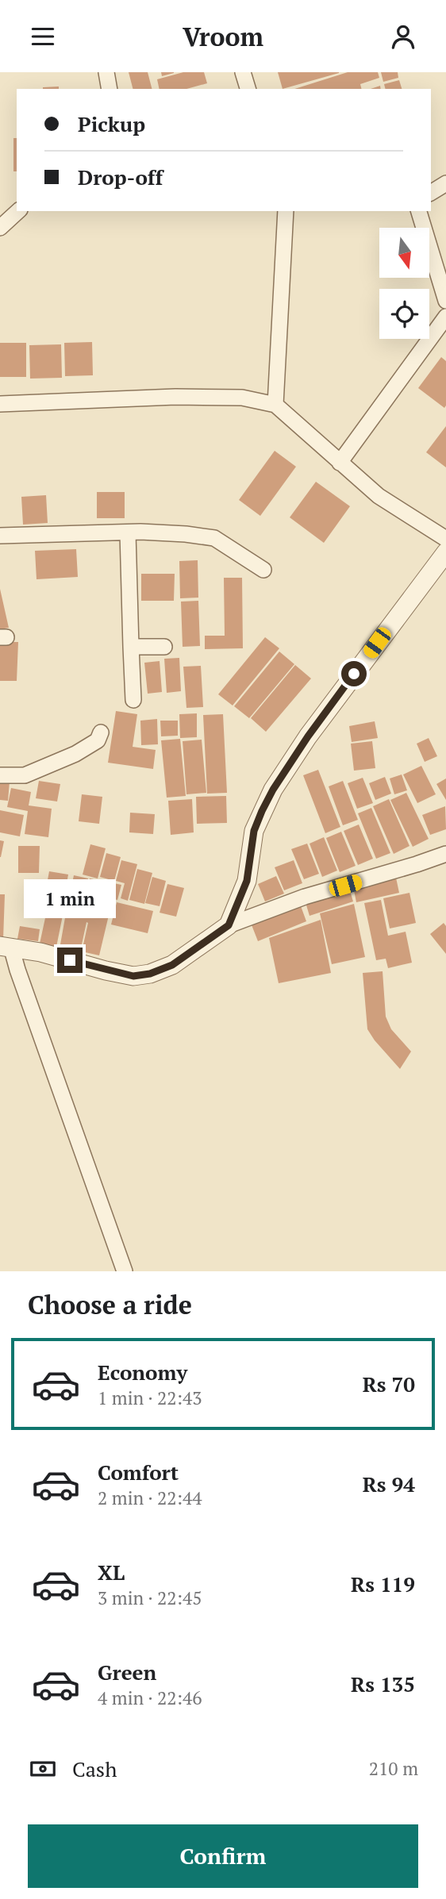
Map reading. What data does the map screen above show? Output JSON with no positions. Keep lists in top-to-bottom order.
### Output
{
  "north": "bottom",
  "page": {
    "header": "Vroom",
    "banner": ["Pickup", "Drop-off"],
    "bubble": "1 min",
    "heading": "Choose a ride",
    "list": [
      {
        "name": "Economy",
        "note": "1 min · 22:43",
        "value": "Rs 70"
      },
      {
        "name": "Comfort",
        "note": "2 min · 22:44",
        "value": "Rs 94"
      },
      {
        "name": "XL",
        "note": "3 min · 22:45",
        "value": "Rs 119"
      },
      {
        "name": "Green",
        "note": "4 min · 22:46",
        "value": "Rs 135"
      }
    ],
    "pay": ["Cash", "210 m"],
    "buttons": "Confirm"
  }
}
